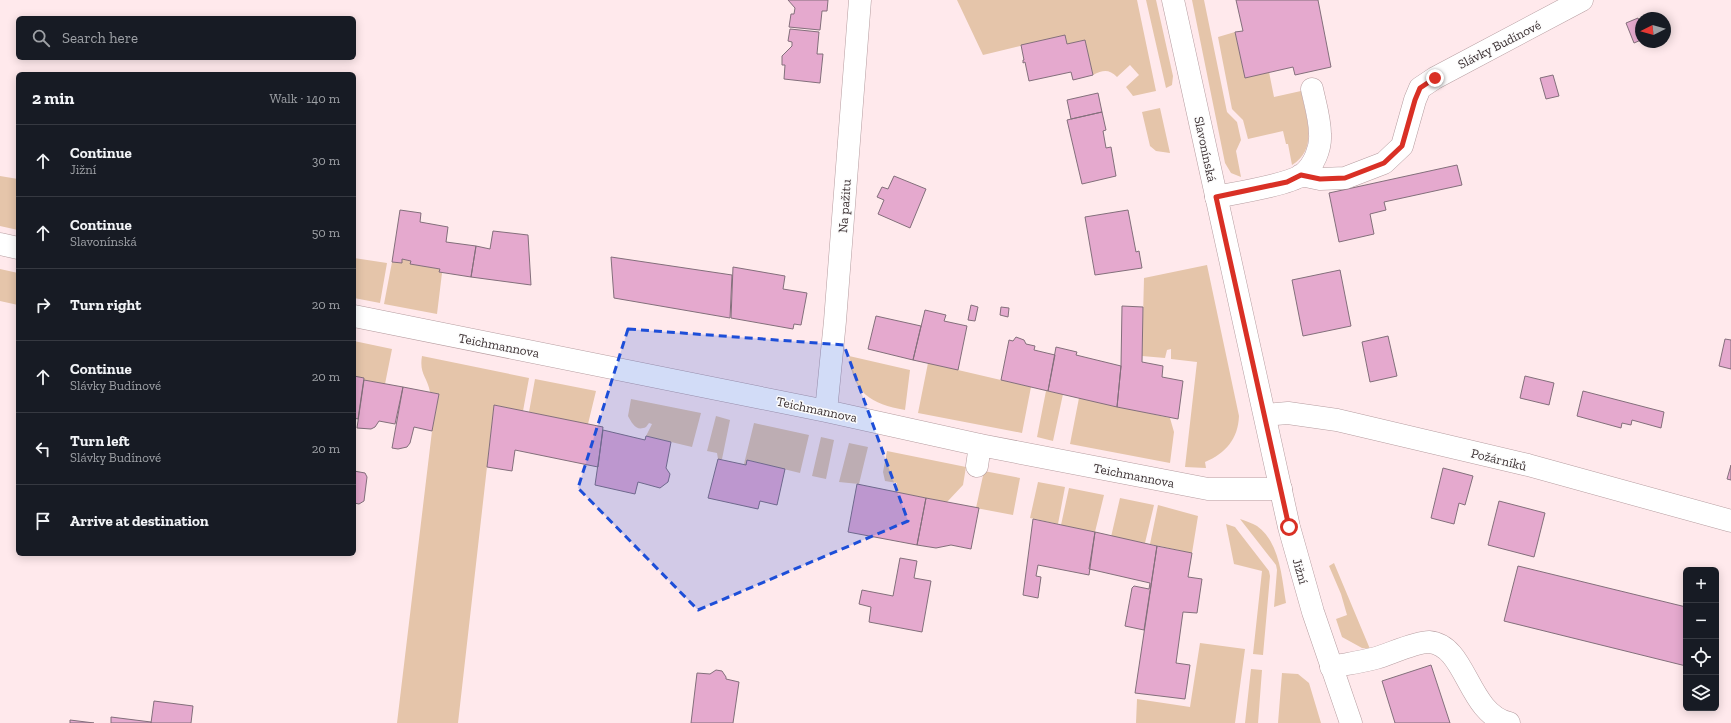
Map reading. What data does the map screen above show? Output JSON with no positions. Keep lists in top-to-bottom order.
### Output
{
  "streets": {
    "street": [
      "Slávky Budínové",
      "Slavonínská",
      "Na pažitu",
      "Teichmannova",
      "Požárníků",
      "Jižní"
    ]
  },
  "crossings": [
    ["Slavonínská", "Požárníků"],
    ["Slavonínská", "Jižní"],
    ["Na pažitu", "Teichmannova"],
    ["Teichmannova", "Jižní"],
    ["Požárníků", "Jižní"]
  ],
  "north": "left",
  "page": {
    "search": "Search here",
    "heading": ["2 min", "Walk · 140 m"],
    "list": [
      ["Continue", "Jižní", "30 m"],
      ["Continue", "Slavonínská", "50 m"],
      ["Turn right", "20 m"],
      ["Continue", "Slávky Budínové", "20 m"],
      ["Turn left", "Slávky Budínové", "20 m"],
      "Arrive at destination"
    ],
    "map_buttons": ["+", "−"]
  }
}
